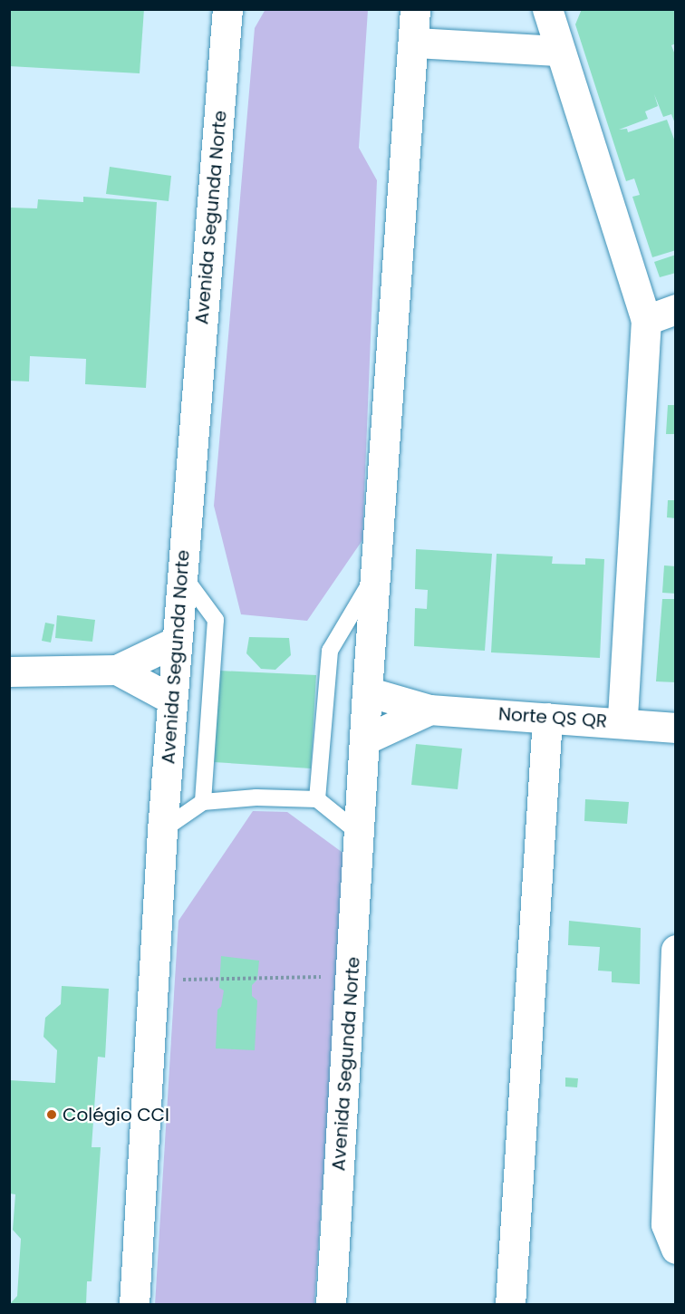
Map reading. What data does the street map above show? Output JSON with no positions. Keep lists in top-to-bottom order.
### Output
{
  "streets": {
    "main road": ["Avenida Segunda Norte", "Norte QS QR"]
  },
  "crossings": [
    ["Avenida Segunda Norte", "Norte QS QR"]
  ],
  "places": ["Colégio CCI"]
}
